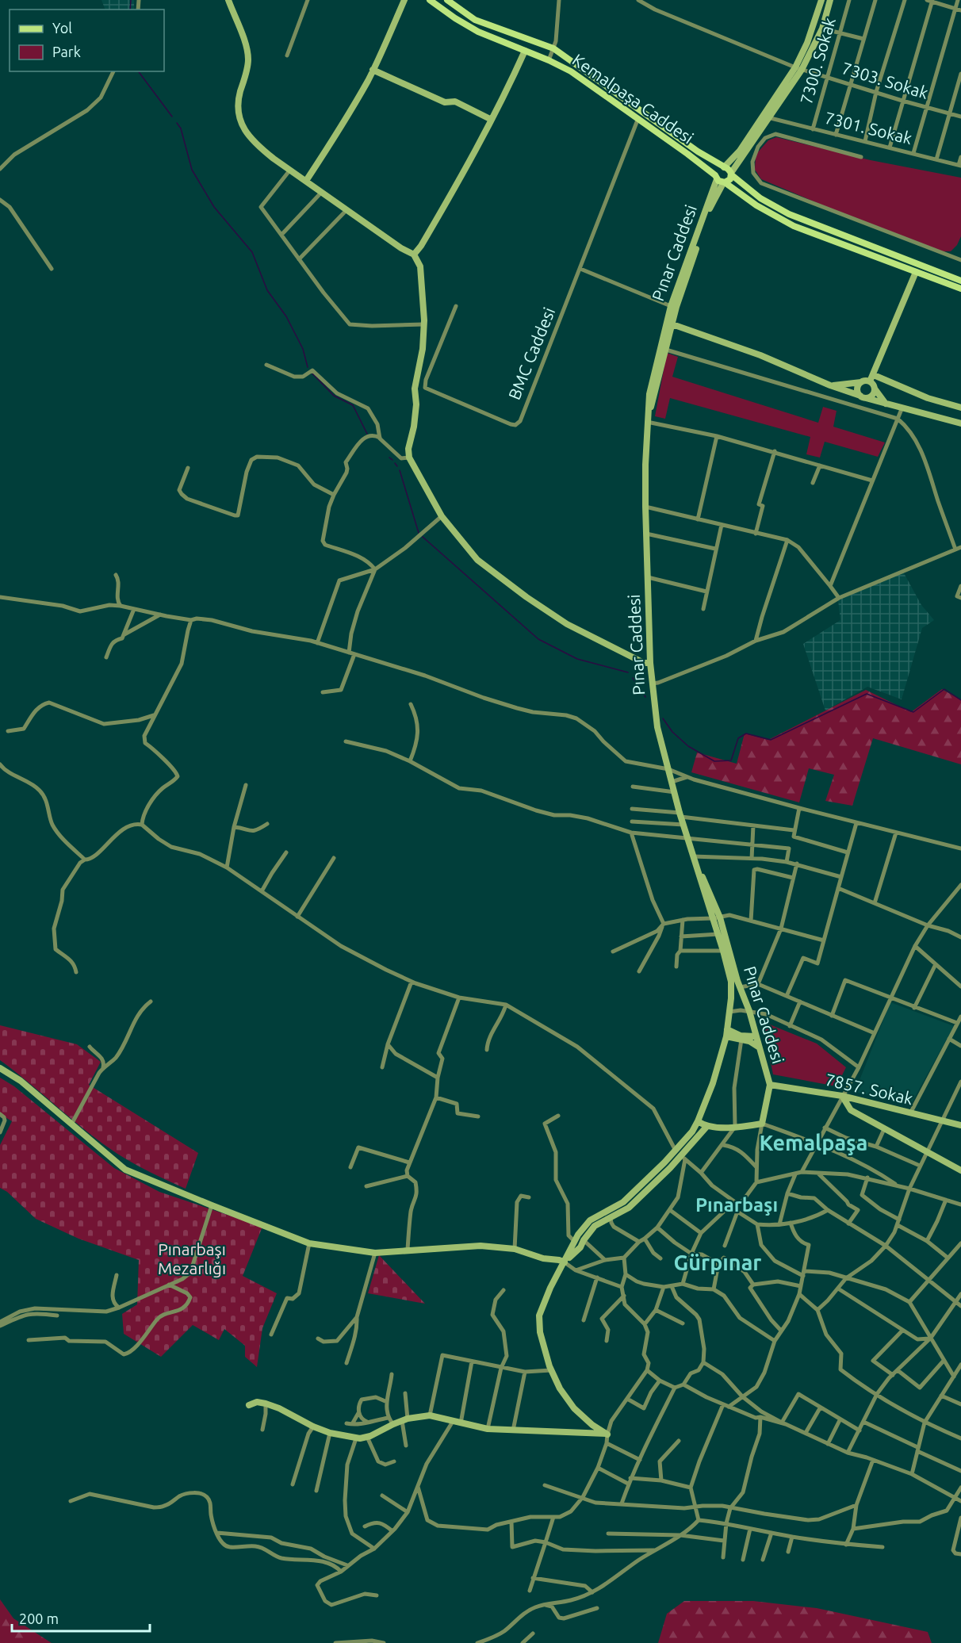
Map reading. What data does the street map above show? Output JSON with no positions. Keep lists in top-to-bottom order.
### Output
{
  "streets": {
    "main road": ["Kemalpaşa Caddesi"],
    "street": [
      "7300. Sokak",
      "7303. Sokak",
      "7301. Sokak",
      "Pınar Caddesi",
      "BMC Caddesi",
      "7857. Sokak"
    ]
  },
  "crossings": [
    ["7300. Sokak", "7303. Sokak"],
    ["7300. Sokak", "7301. Sokak"],
    ["Kemalpaşa Caddesi", "Pınar Caddesi"],
    ["Kemalpaşa Caddesi", "BMC Caddesi"],
    ["Pınar Caddesi", "7857. Sokak"]
  ],
  "districts": ["Kemalpaşa", "Pınarbaşı", "Gürpınar"],
  "parks": ["Pınarbaşı Mezarlığı"],
  "legend": ["Yol", "Park"],
  "scale_bar": "200 m"
}
